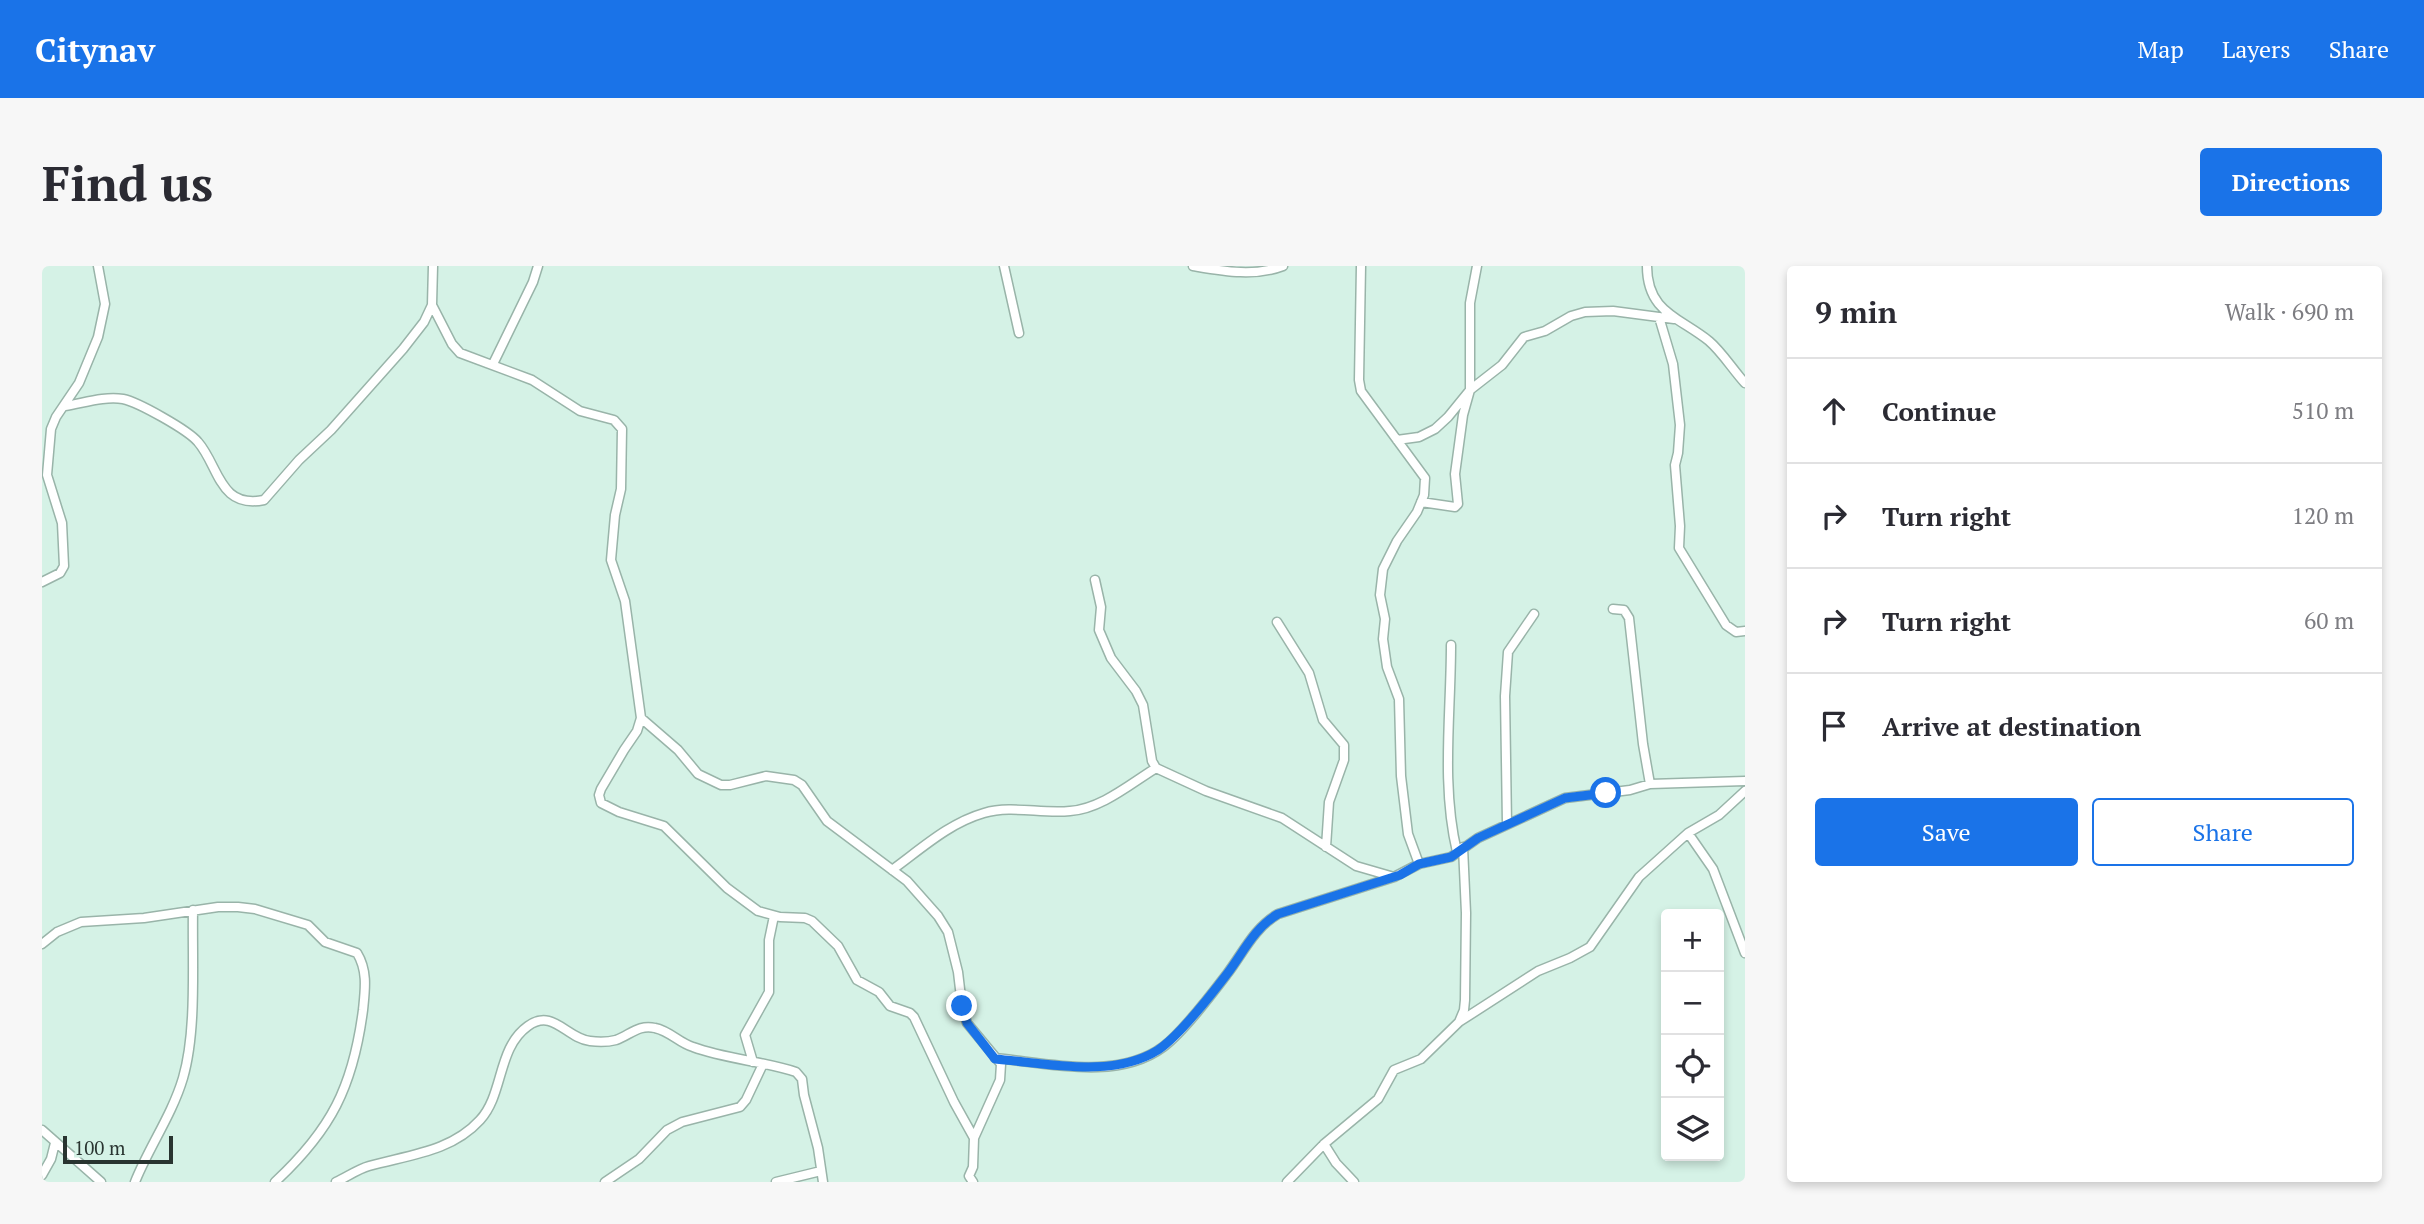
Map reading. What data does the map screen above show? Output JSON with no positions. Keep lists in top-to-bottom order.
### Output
{
  "scale_bar": "100 m",
  "page": {
    "header": "Citynav",
    "nav": ["Map", "Layers", "Share"],
    "buttons": [
      "Directions",
      ["Save", "Share"]
    ],
    "title": "Find us",
    "heading": ["9 min", "Walk · 690 m"],
    "list": [
      ["Continue", "510 m"],
      ["Turn right", "120 m"],
      ["Turn right", "60 m"],
      "Arrive at destination"
    ],
    "map_buttons": ["+", "−"],
    "scale": "100 m"
  }
}
